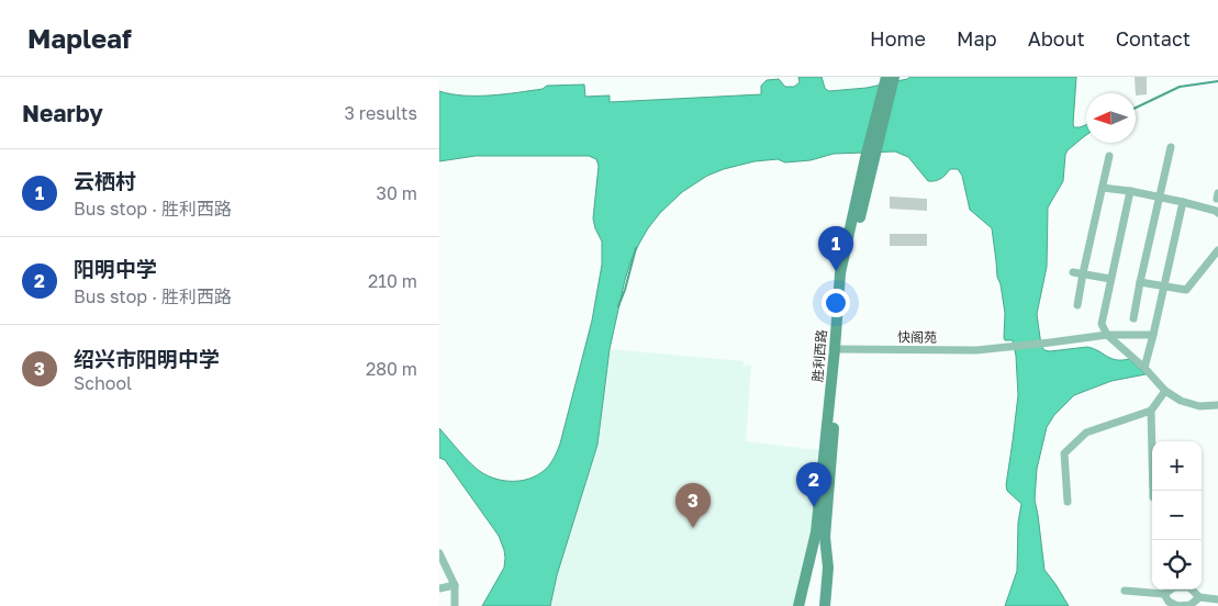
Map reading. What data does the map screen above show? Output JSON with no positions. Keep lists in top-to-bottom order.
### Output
{
  "streets": {
    "main road": ["胜利西路"],
    "street": ["快阁苑"]
  },
  "crossings": [
    ["快阁苑", "胜利西路"]
  ],
  "north": "left",
  "page": {
    "header": "Mapleaf",
    "nav": [
      "Home",
      "Map",
      "About",
      "Contact"
    ],
    "heading": ["Nearby", "3 results"],
    "list": [
      {
        "mark": "1",
        "name": "云栖村",
        "note": "Bus stop · 胜利西路",
        "value": "30 m"
      },
      {
        "mark": "2",
        "name": "阳明中学",
        "note": "Bus stop · 胜利西路",
        "value": "210 m"
      },
      {
        "mark": "3",
        "name": "绍兴市阳明中学",
        "note": "School",
        "value": "280 m"
      }
    ],
    "pins": ["1", "2", "3"],
    "map_buttons": ["+", "−"]
  }
}
